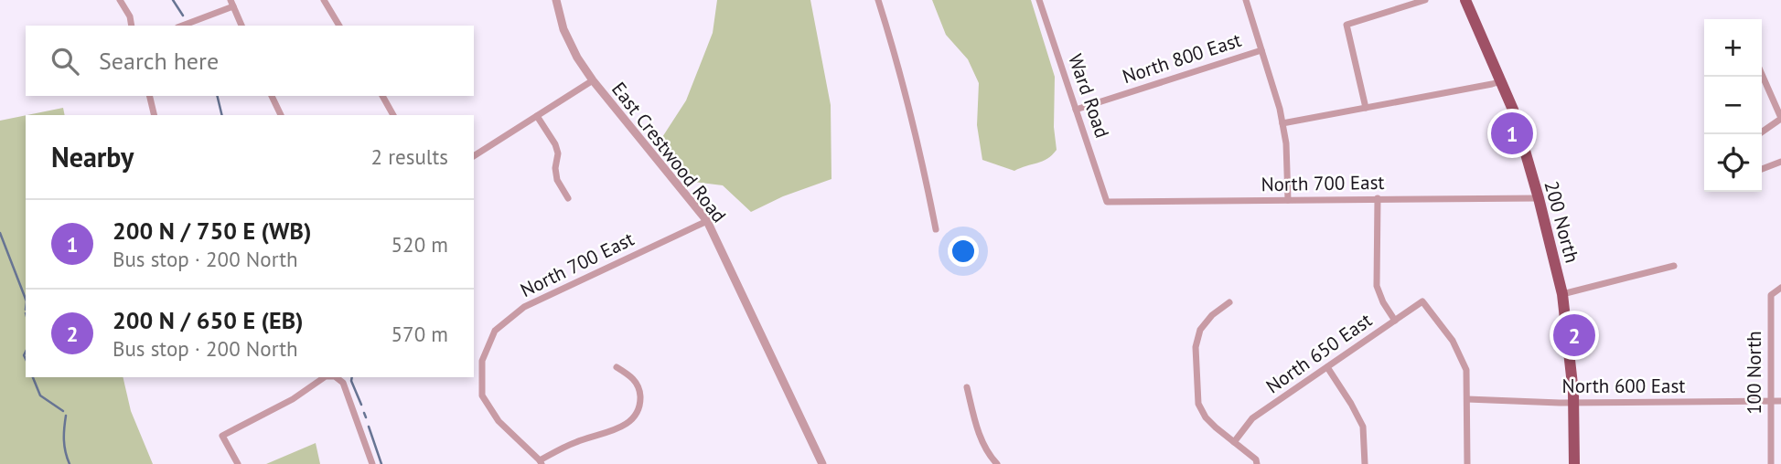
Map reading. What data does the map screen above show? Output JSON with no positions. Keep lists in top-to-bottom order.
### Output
{
  "streets": {
    "main road": ["200 North"],
    "street": [
      "North 800 East",
      "Ward Road",
      "East Crestwood Road",
      "North 700 East",
      "North 650 East",
      "100 North",
      "North 600 East"
    ]
  },
  "crossings": [
    ["North 800 East", "Ward Road"],
    ["Ward Road", "North 700 East"],
    ["East Crestwood Road", "North 700 East"],
    ["North 700 East", "200 North"],
    ["North 700 East", "North 650 East"],
    ["200 North", "North 600 East"],
    ["100 North", "North 600 East"]
  ],
  "page": {
    "map_buttons": ["+", "−"],
    "search": "Search here",
    "pins": ["1", "2"],
    "heading": ["Nearby", "2 results"],
    "list": [
      {
        "mark": "1",
        "name": "200 N / 750 E (WB)",
        "note": "Bus stop · 200 North",
        "value": "520 m"
      },
      {
        "mark": "2",
        "name": "200 N / 650 E (EB)",
        "note": "Bus stop · 200 North",
        "value": "570 m"
      }
    ]
  }
}
